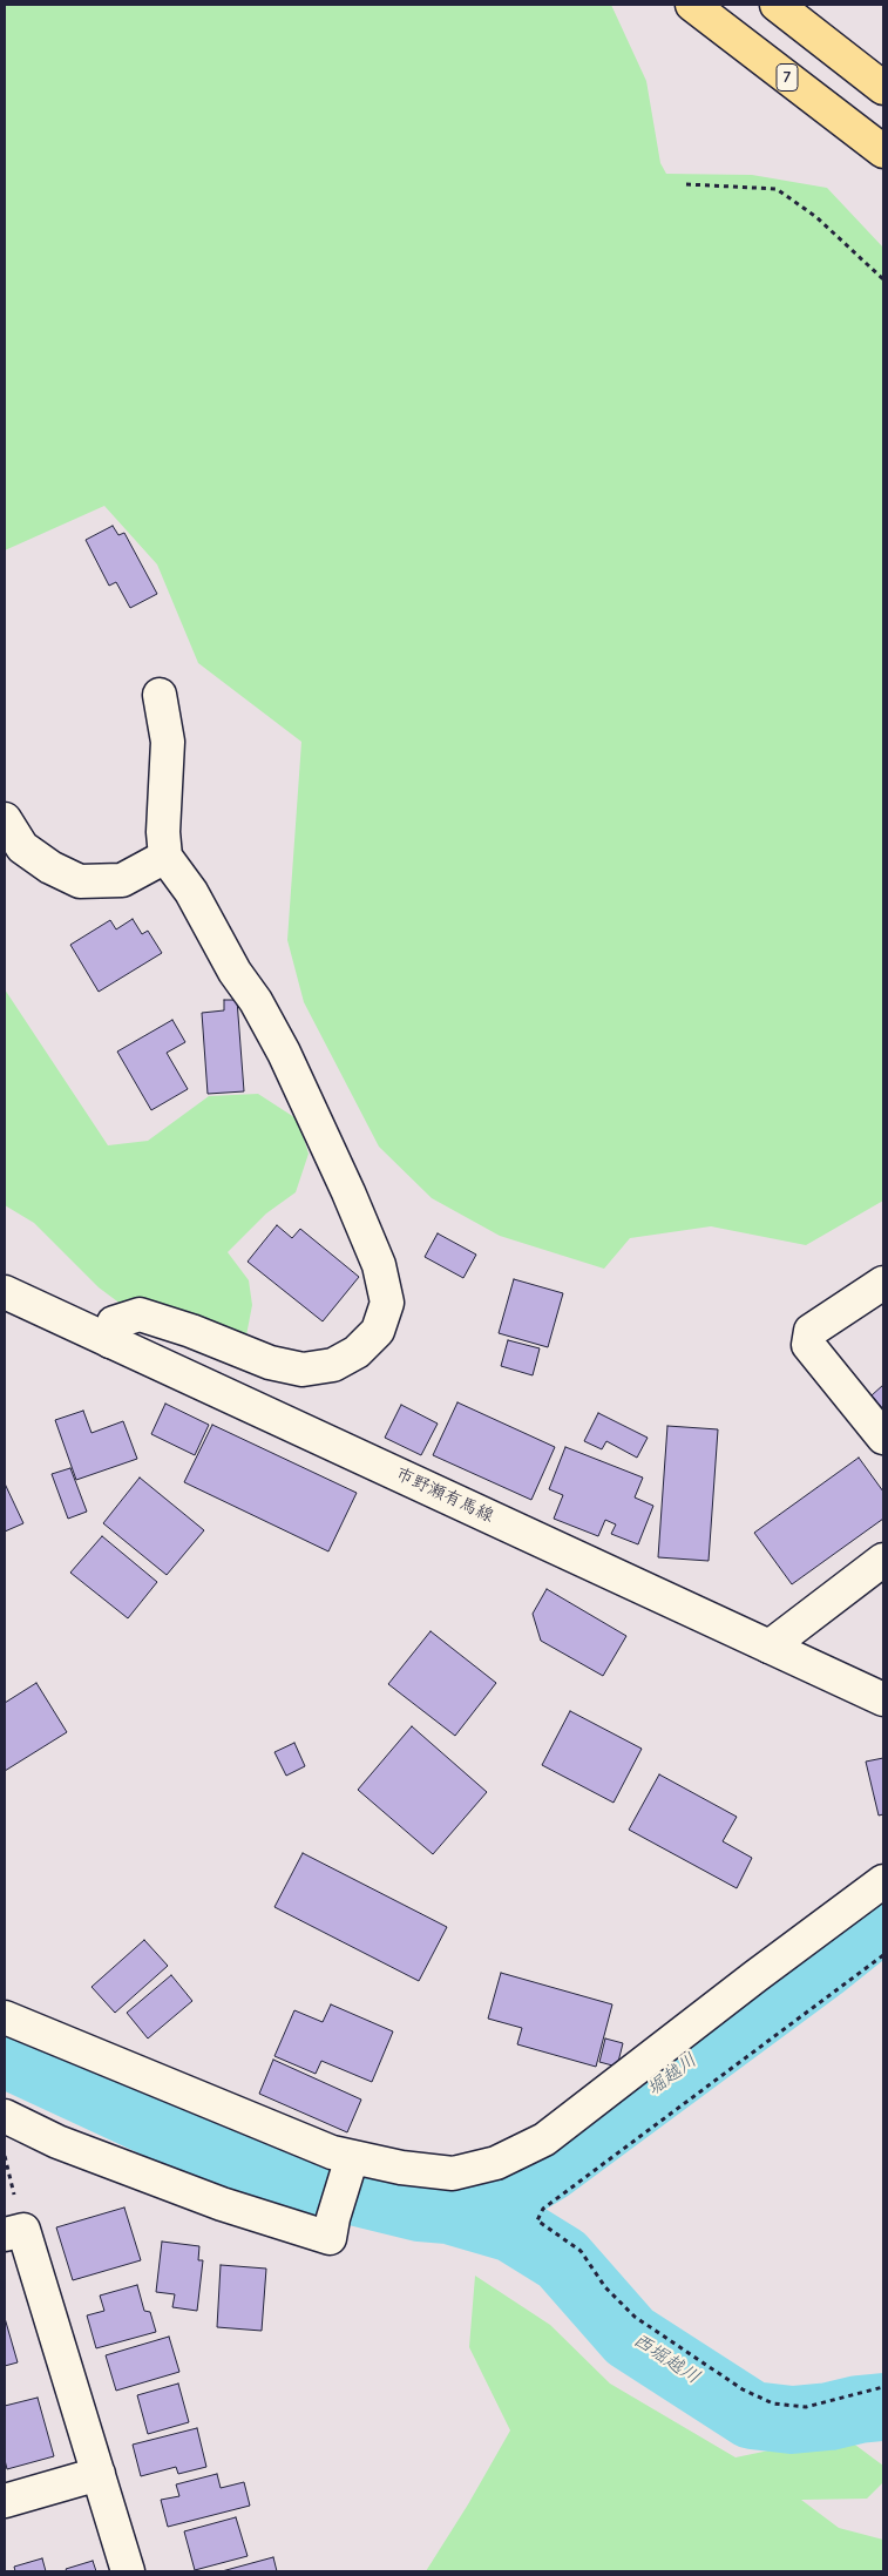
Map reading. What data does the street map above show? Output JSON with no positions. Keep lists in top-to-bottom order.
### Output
{
  "streets": {
    "highway": ["7"],
    "street": ["市野瀬有馬線"]
  },
  "water": ["堀越川", "西堀越川"]
}
